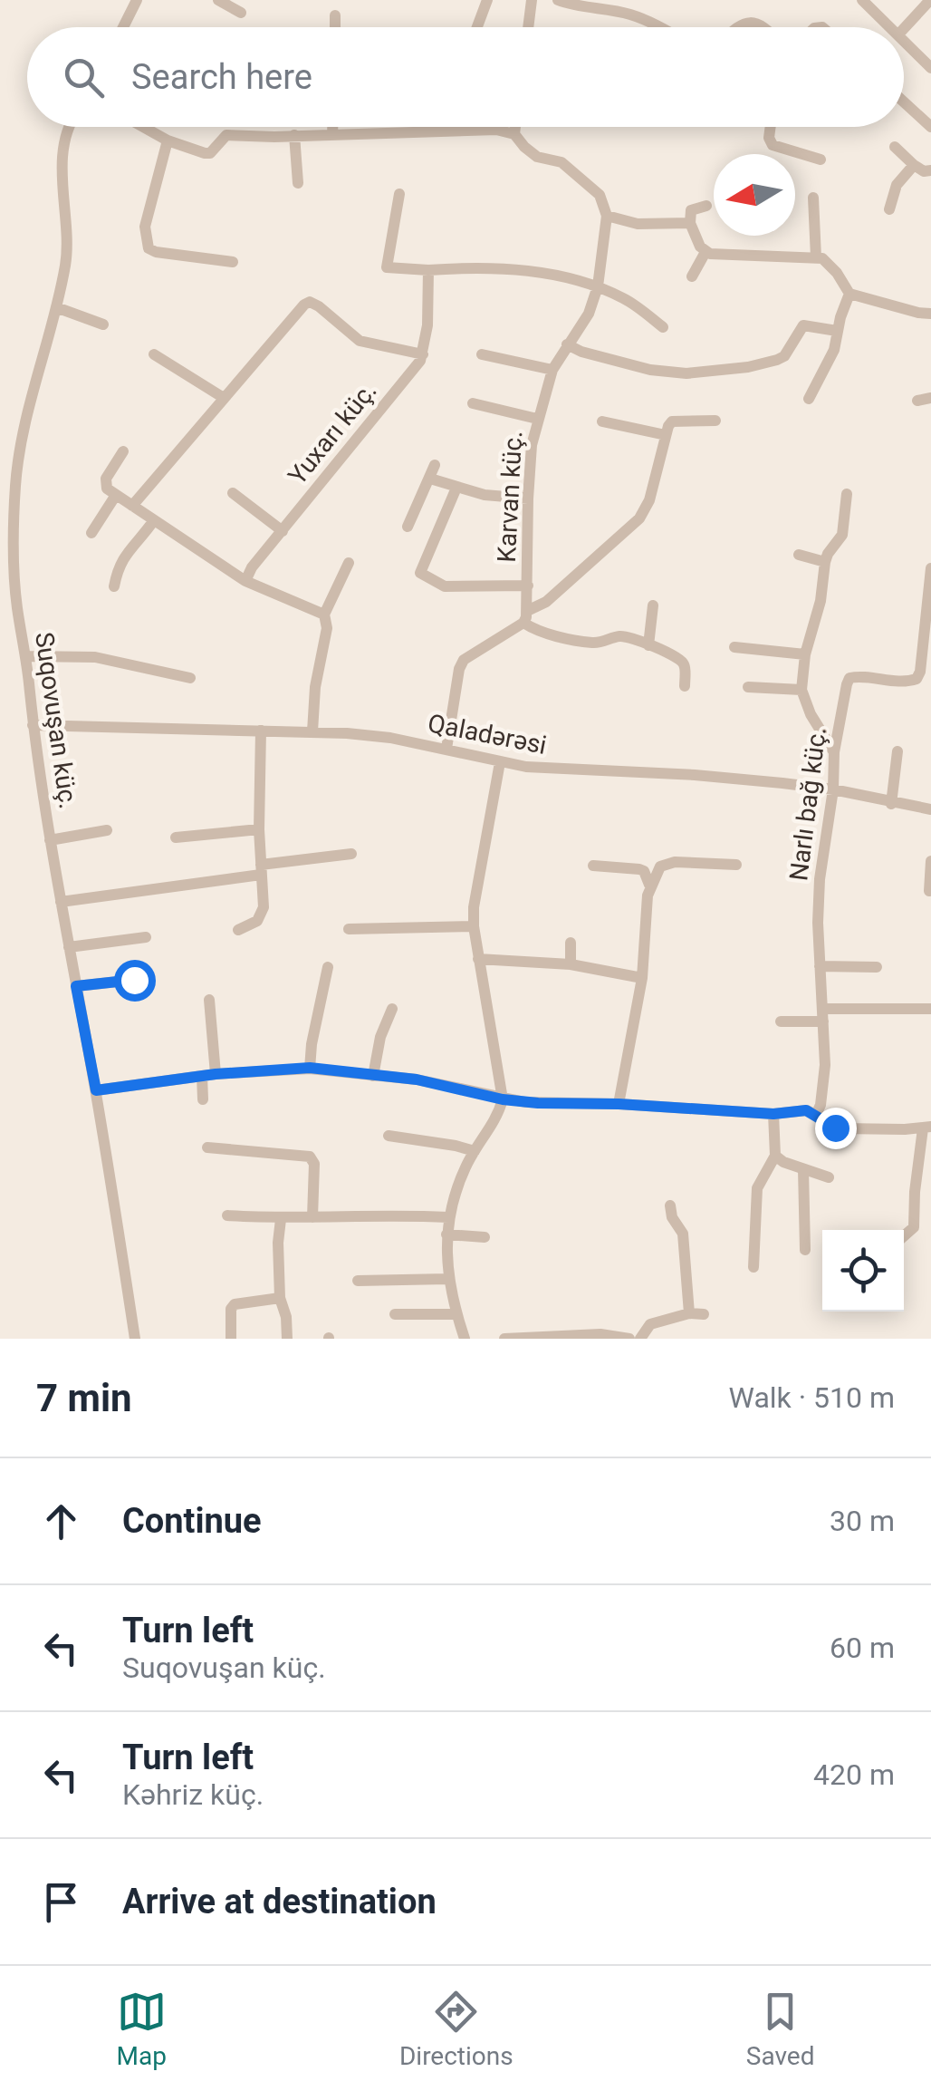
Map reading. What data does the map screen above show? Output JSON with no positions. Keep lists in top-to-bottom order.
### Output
{
  "streets": {
    "street": [
      "Yuxarı küç.",
      "Karvan küç.",
      "Suqovuşan küç.",
      "Qaladərəsi",
      "Narlı bağ küç."
    ]
  },
  "crossings": [
    ["Suqovuşan küç.", "Qaladərəsi"],
    ["Qaladərəsi", "Narlı bağ küç."]
  ],
  "north": "left",
  "page": {
    "search": "Search here",
    "heading": ["7 min", "Walk · 510 m"],
    "list": [
      ["Continue", "30 m"],
      ["Turn left", "Suqovuşan küç.", "60 m"],
      ["Turn left", "Kəhriz küç.", "420 m"],
      "Arrive at destination"
    ],
    "nav": ["Map", "Directions", "Saved"]
  }
}
